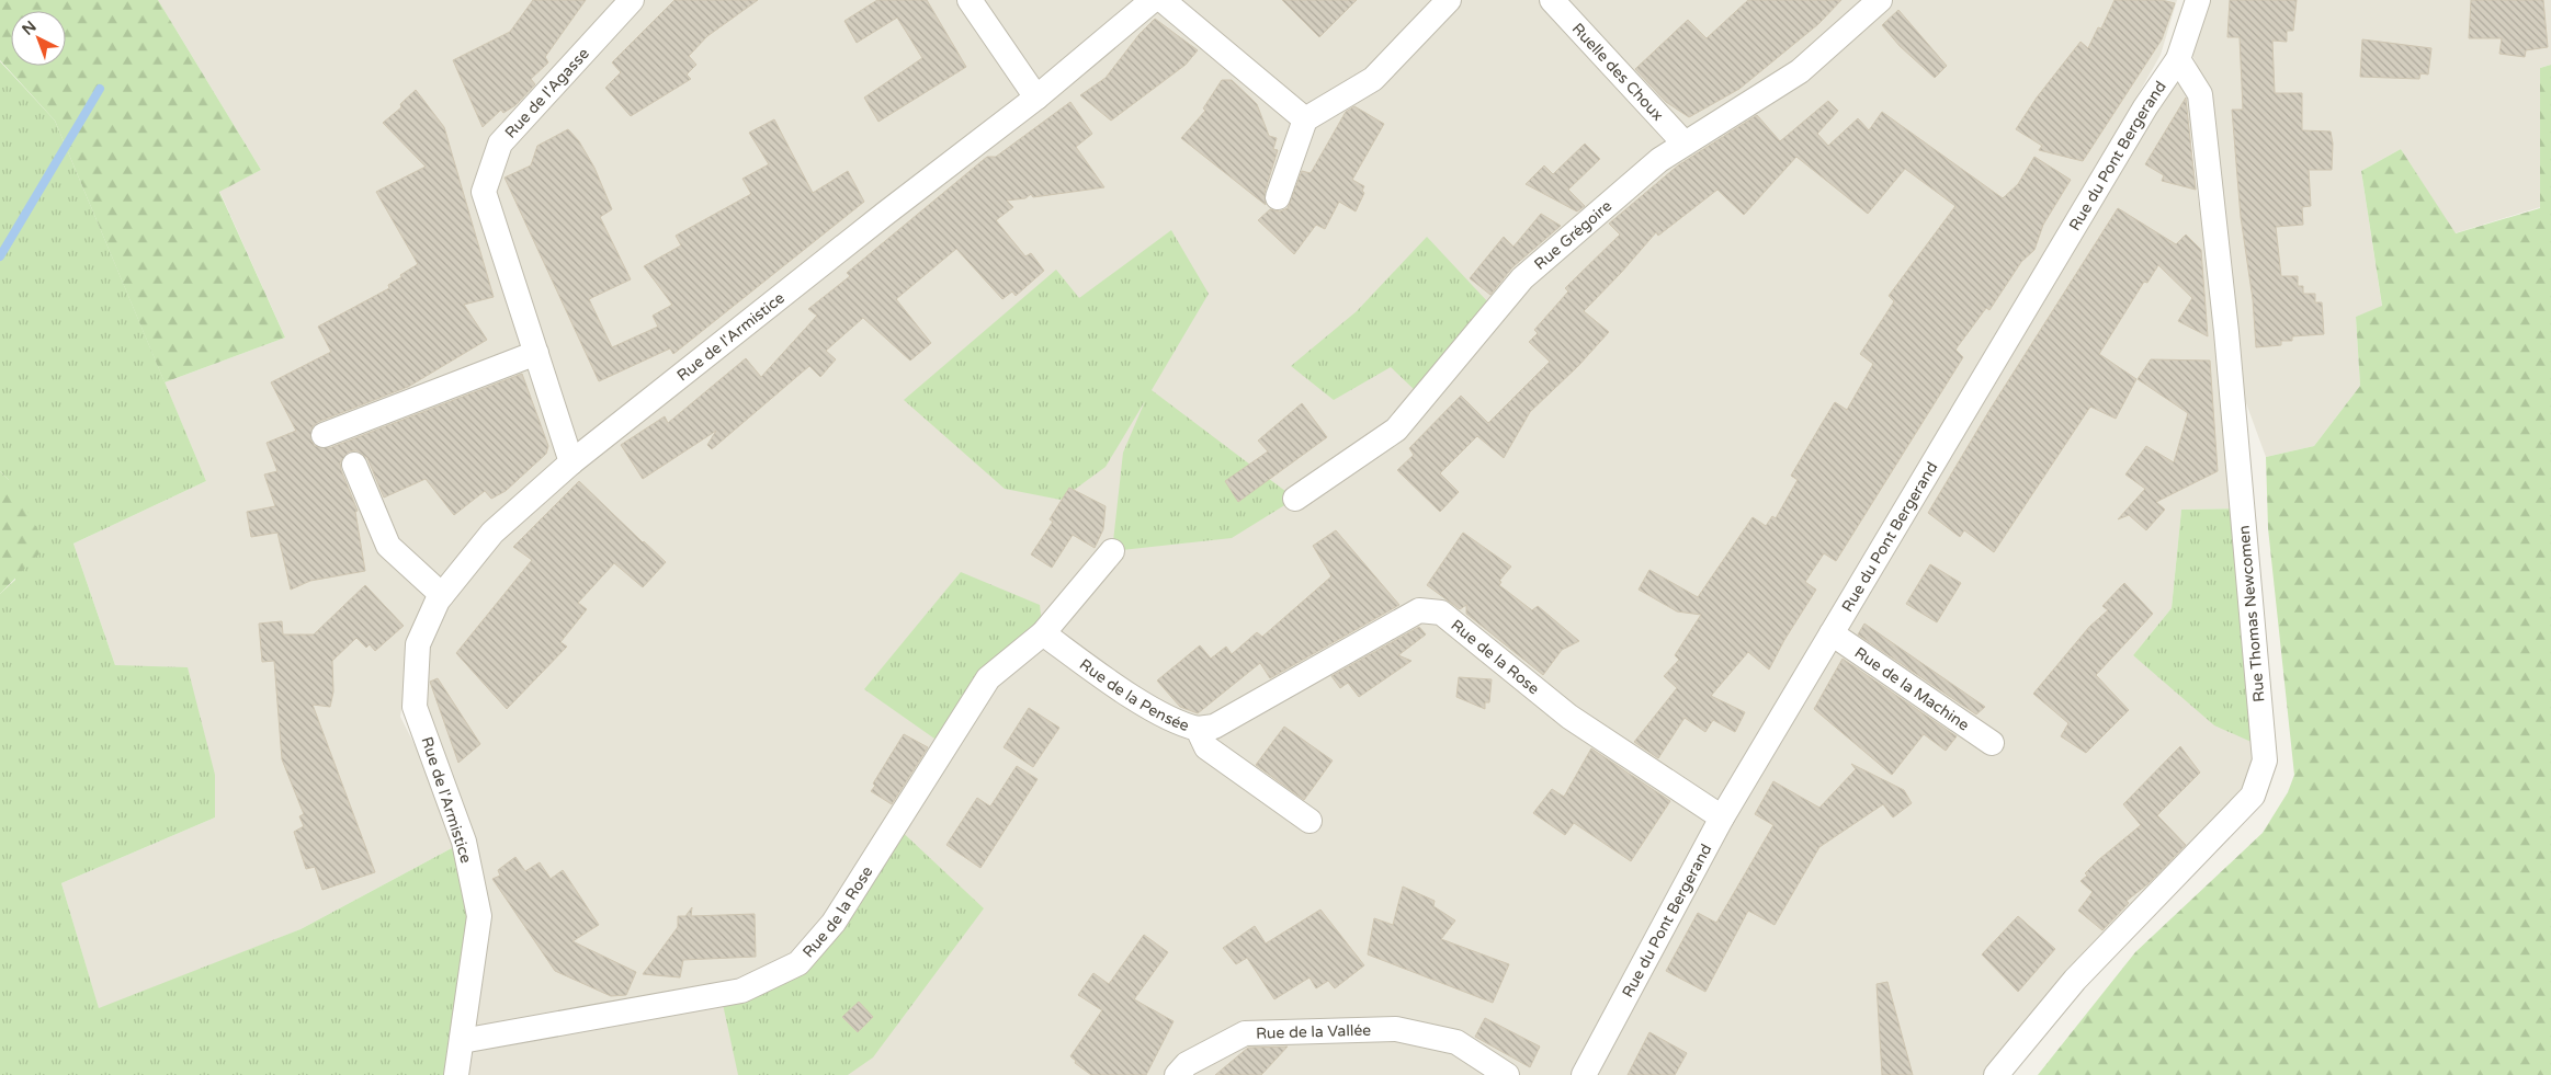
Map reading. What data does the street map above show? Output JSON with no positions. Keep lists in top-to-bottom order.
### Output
{
  "streets": {
    "street": [
      "Ruelle des Choux",
      "Rue de l'Agasse",
      "Rue du Pont Bergerand",
      "Rue Grégoire",
      "Rue de l'Armistice",
      "Rue Thomas Newcomen",
      "Rue de la Rose",
      "Rue de la Machine",
      "Rue de la Pensée",
      "Rue de la Vallée"
    ]
  },
  "crossings": [
    ["Ruelle des Choux", "Rue Grégoire"],
    ["Rue de l'Agasse", "Rue de l'Armistice"],
    ["Rue du Pont Bergerand", "Rue Thomas Newcomen"],
    ["Rue du Pont Bergerand", "Rue de la Rose"],
    ["Rue du Pont Bergerand", "Rue de la Machine"],
    ["Rue de l'Armistice", "Rue de la Rose"],
    ["Rue de la Rose", "Rue de la Pensée"]
  ],
  "north": "top left"
}
